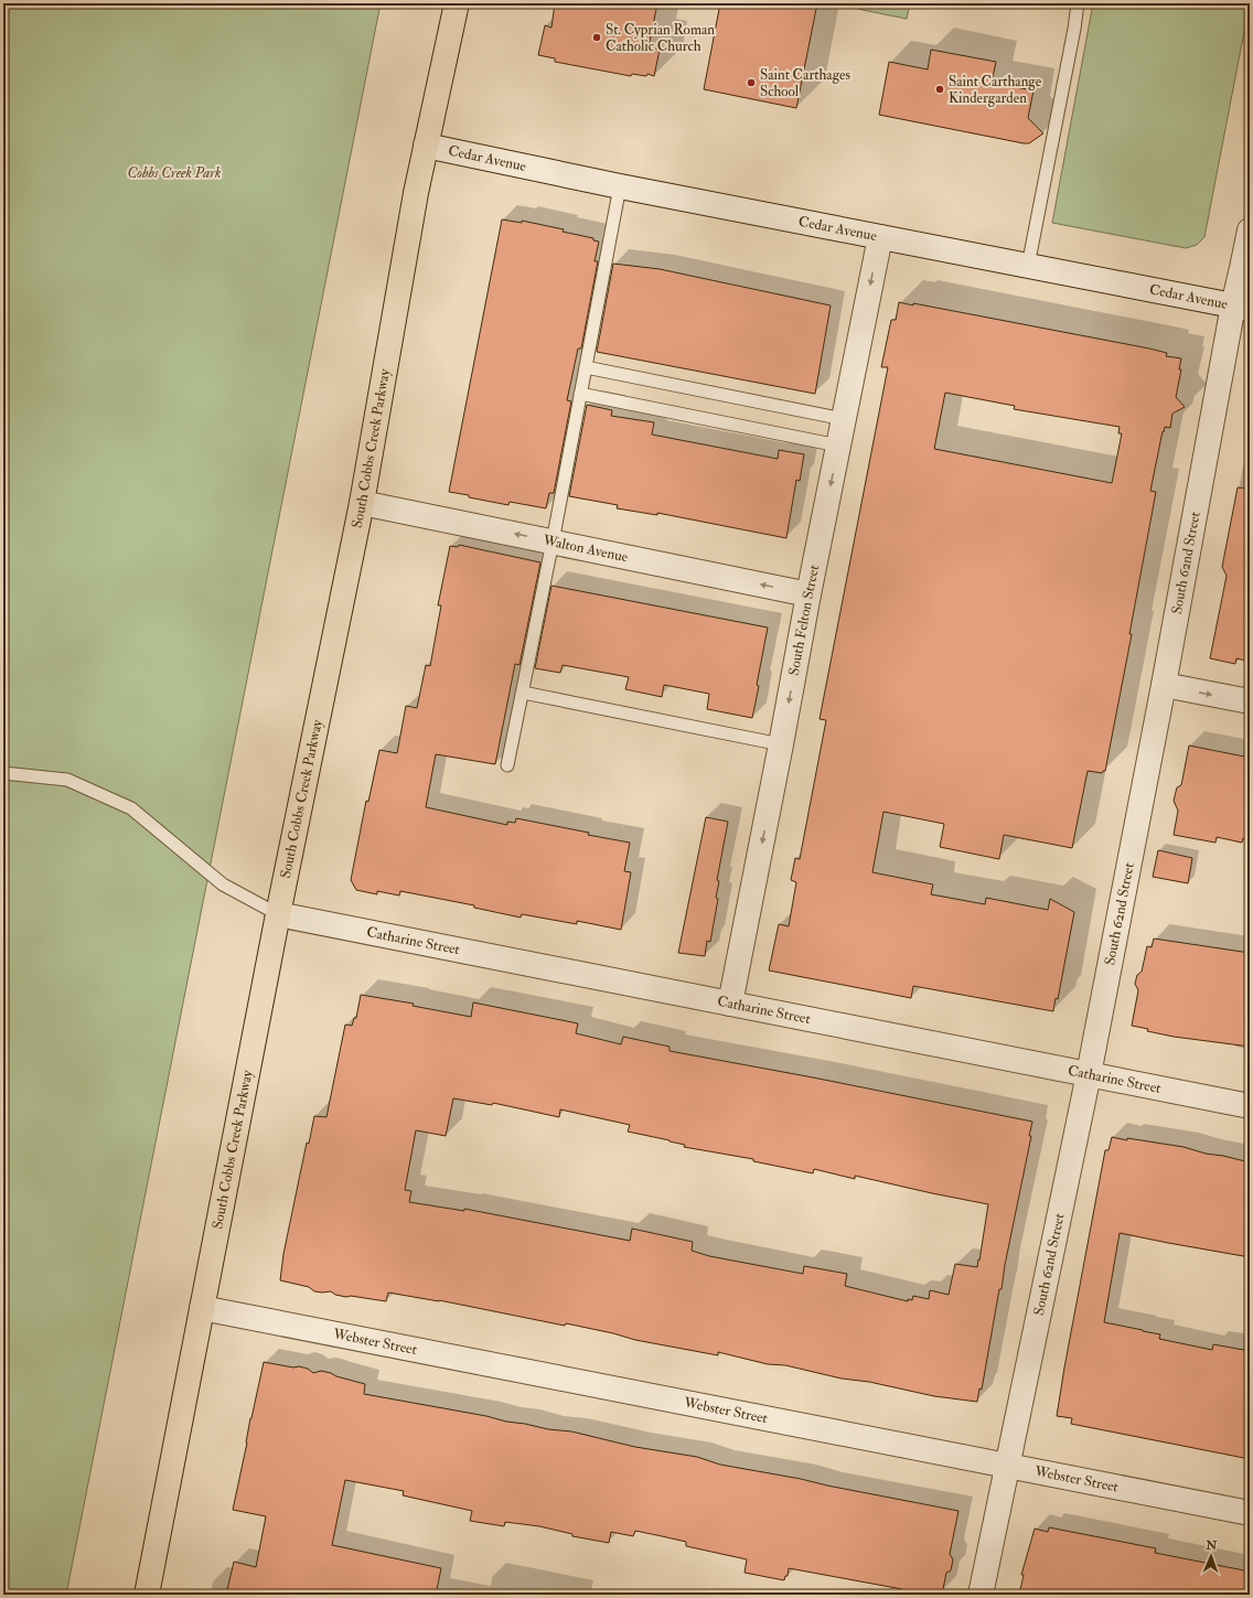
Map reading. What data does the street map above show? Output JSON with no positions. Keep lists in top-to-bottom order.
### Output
{
  "streets": {
    "main road": ["South Cobbs Creek Parkway"],
    "street": [
      "Cedar Avenue",
      "Walton Avenue",
      "South 62nd Street",
      "South Felton Street",
      "Catharine Street",
      "Webster Street"
    ]
  },
  "crossings": [
    ["Cedar Avenue", "South Cobbs Creek Parkway"],
    ["Cedar Avenue", "South 62nd Street"],
    ["Cedar Avenue", "South Felton Street"],
    ["South Cobbs Creek Parkway", "Walton Avenue"],
    ["South Cobbs Creek Parkway", "Catharine Street"],
    ["South Cobbs Creek Parkway", "Webster Street"],
    ["Walton Avenue", "South Felton Street"],
    ["South 62nd Street", "Catharine Street"],
    ["South 62nd Street", "Webster Street"],
    ["South Felton Street", "Catharine Street"]
  ],
  "one_way": ["Walton Avenue", "South Felton Street"],
  "parks": ["Cobbs Creek Park"],
  "places": ["St. Cyprian Roman Catholic Church", "Saint Carthages School", "Saint Carthange Kindergarden"],
  "north": "top"
}
